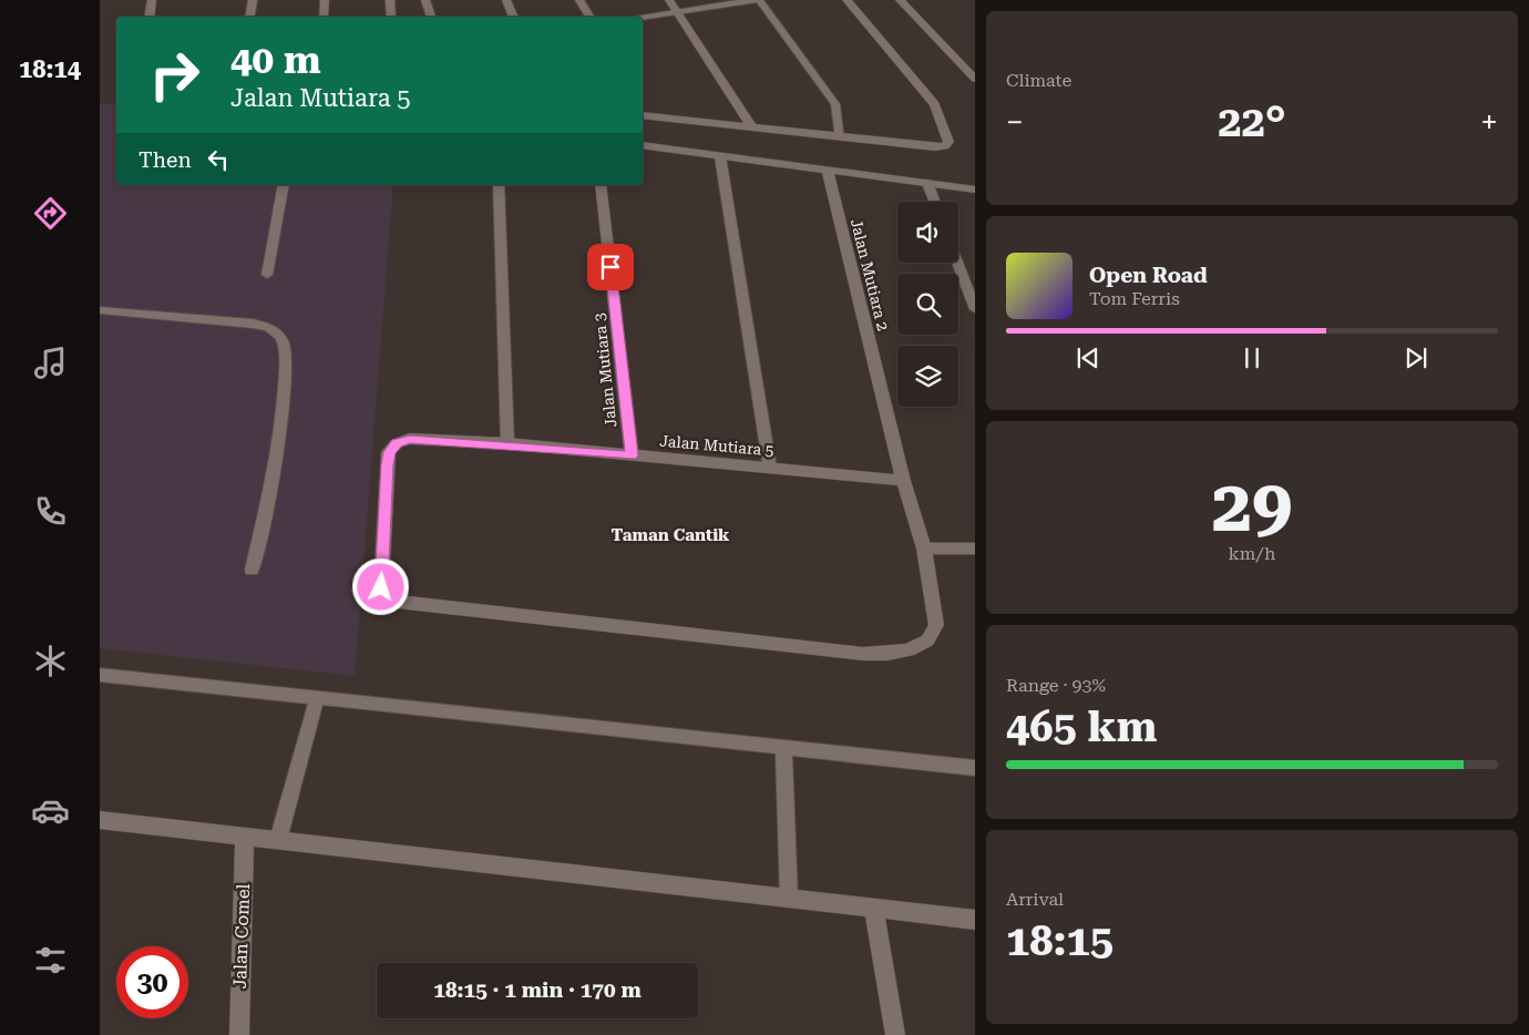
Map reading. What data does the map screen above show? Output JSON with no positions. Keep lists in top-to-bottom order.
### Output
{
  "streets": {
    "street": [
      "Jalan Mutiara 2",
      "Jalan Mutiara 3",
      "Jalan Mutiara 5",
      "Jalan Comel"
    ]
  },
  "crossings": [
    ["Jalan Mutiara 2", "Jalan Mutiara 5"],
    ["Jalan Mutiara 3", "Jalan Mutiara 5"]
  ],
  "districts": ["Taman Cantik"],
  "page": {
    "tabs": "18:14",
    "tile": [
      "Climate",
      ["29", "km/h"],
      ["Range · 93%", "465 km"],
      ["Arrival", "18:15"]
    ],
    "turn": ["40 m", "Jalan Mutiara 5"],
    "heat": ["−", "22°", "+"],
    "then": "Then",
    "song": ["Open Road", "Tom Ferris"],
    "limit": "30",
    "trip": "18:15 · 1 min · 170 m"
  }
}
